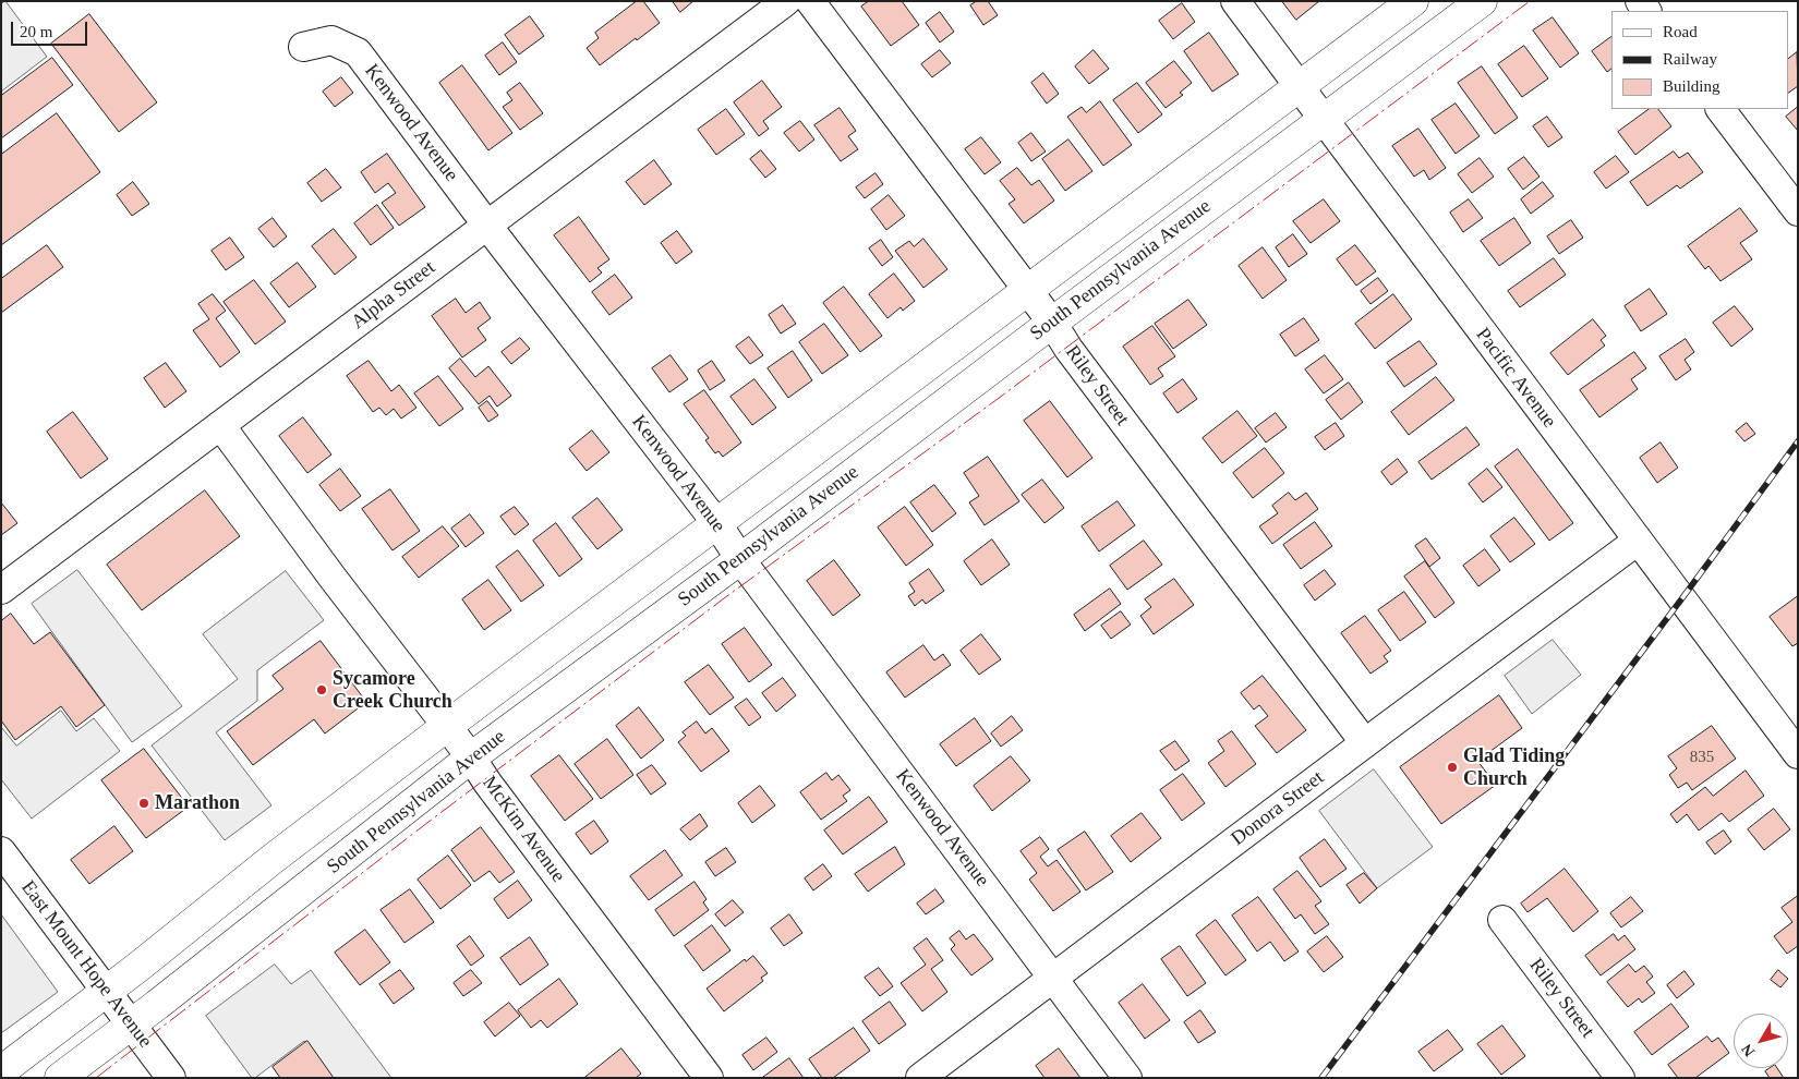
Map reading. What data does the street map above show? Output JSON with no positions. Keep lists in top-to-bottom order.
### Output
{
  "streets": {
    "main road": ["South Pennsylvania Avenue"],
    "street": [
      "Kenwood Avenue",
      "Alpha Street",
      "Pacific Avenue",
      "Riley Street",
      "Donora Street",
      "McKim Avenue",
      "East Mount Hope Avenue"
    ]
  },
  "crossings": [
    ["Kenwood Avenue", "South Pennsylvania Avenue"],
    ["Kenwood Avenue", "Alpha Street"],
    ["Kenwood Avenue", "Donora Street"],
    ["South Pennsylvania Avenue", "Pacific Avenue"],
    ["South Pennsylvania Avenue", "Riley Street"],
    ["South Pennsylvania Avenue", "McKim Avenue"],
    ["South Pennsylvania Avenue", "East Mount Hope Avenue"],
    ["Alpha Street", "McKim Avenue"],
    ["Pacific Avenue", "Donora Street"],
    ["Riley Street", "Donora Street"]
  ],
  "places": ["Sycamore Creek Church", "Glad Tiding Church", "Marathon"],
  "house_numbers": ["835"],
  "legend": ["Road", "Railway", "Building"],
  "scale_bar": "20 m",
  "north": "bottom left"
}
